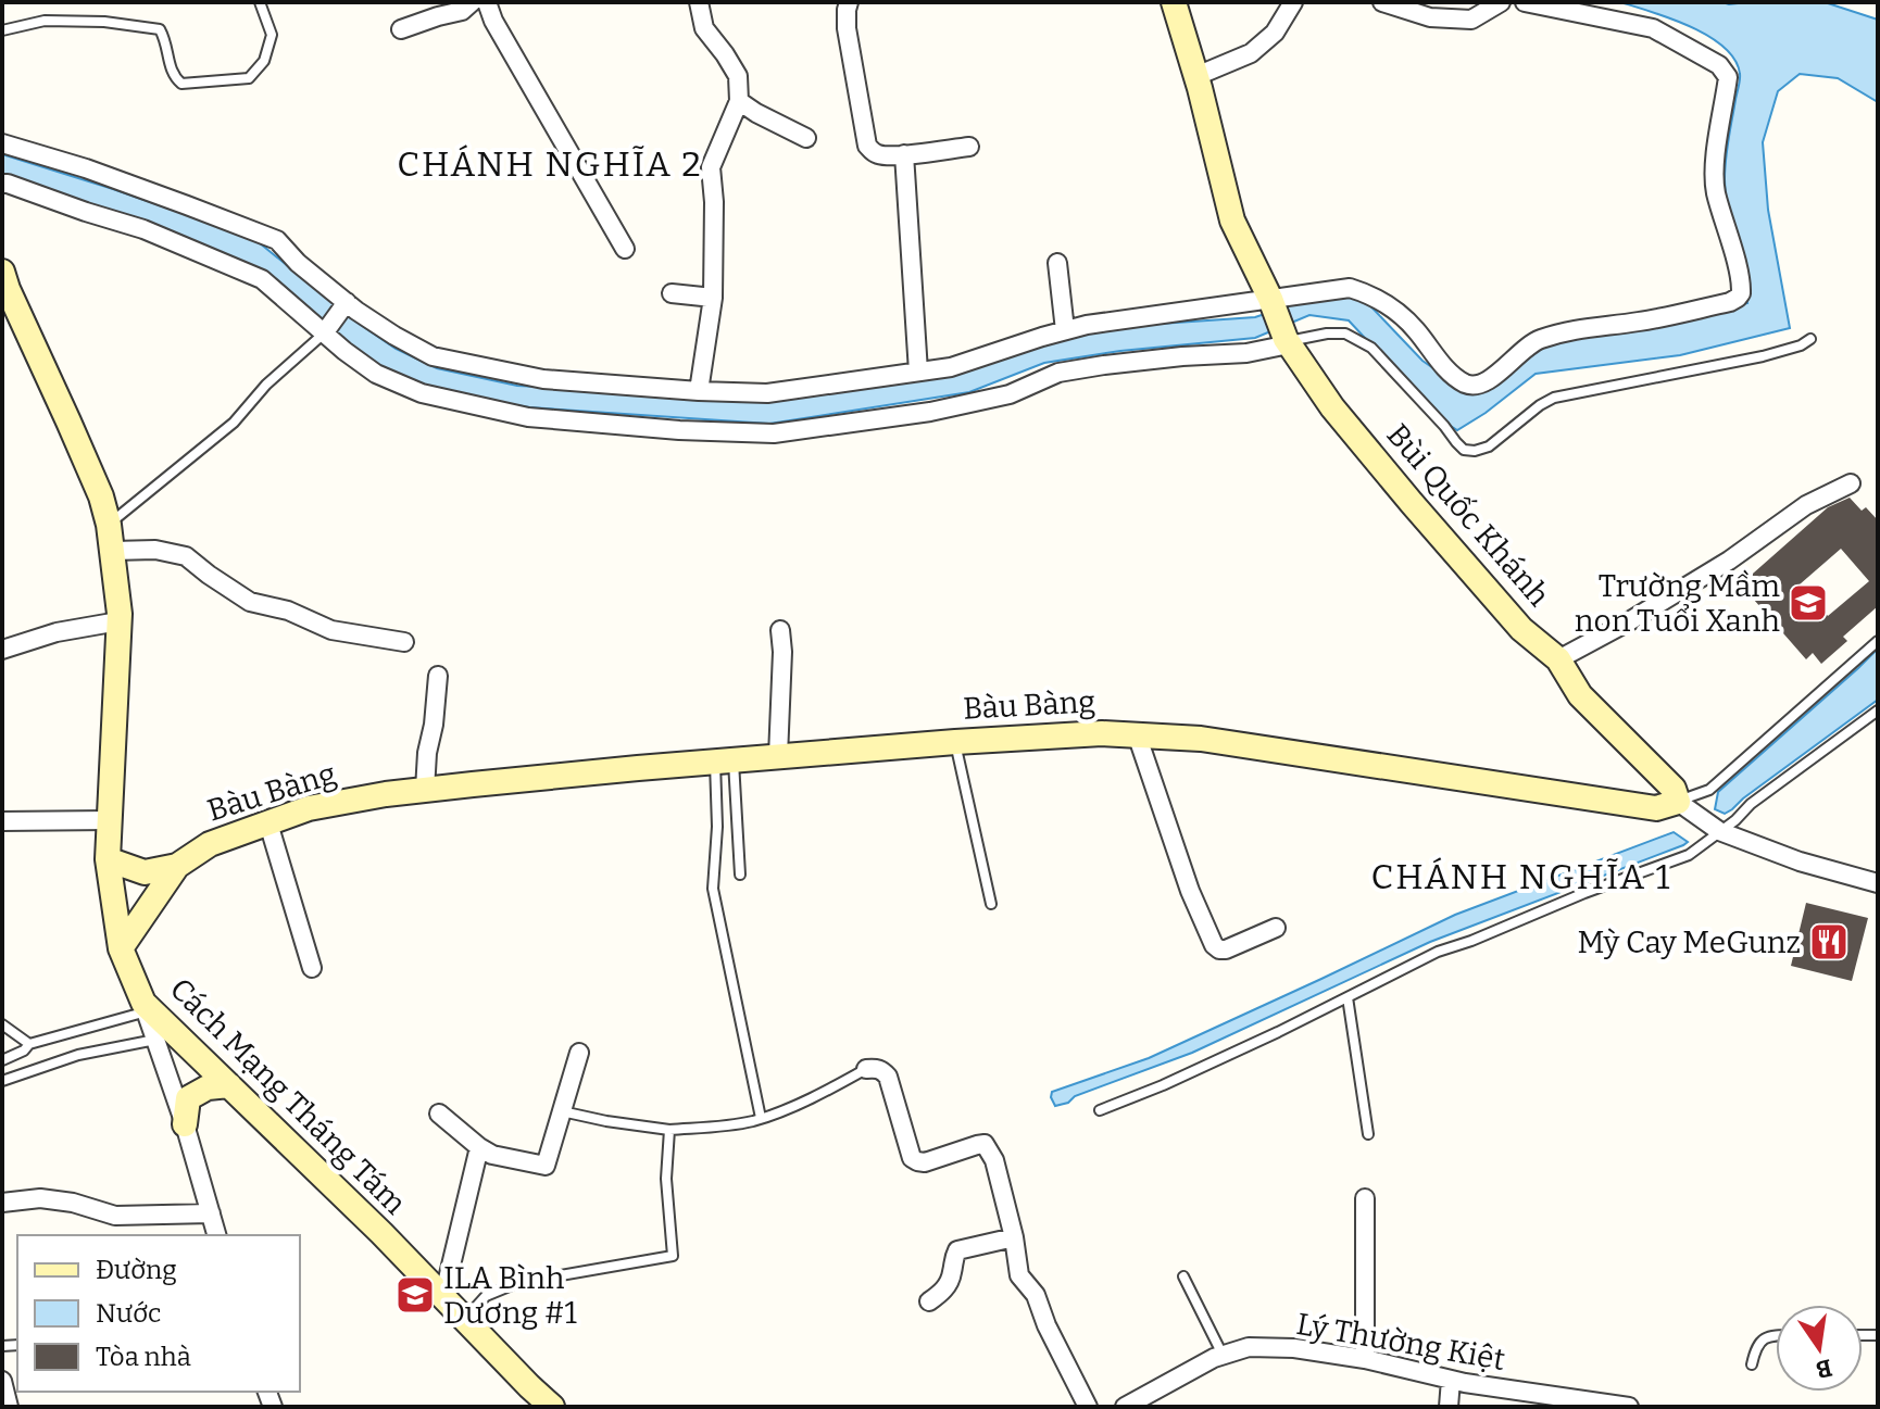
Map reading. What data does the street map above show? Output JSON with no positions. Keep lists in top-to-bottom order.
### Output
{
  "streets": {
    "street": [
      "Bùi Quốc Khánh",
      "Bàu Bàng",
      "Cách Mạng Tháng Tám",
      "Lý Thường Kiệt"
    ]
  },
  "crossings": [
    ["Bùi Quốc Khánh", "Bàu Bàng"]
  ],
  "districts": ["CHÁNH NGHĨA 2", "CHÁNH NGHĨA 1"],
  "places": {
    "school or university": ["Trường Mầm non Tuổi Xanh", "ILA Bình Dương #1"],
    "restaurant": ["Mỳ Cay MeGunz"]
  },
  "legend": ["Đường", "Nước", "Tòa nhà"],
  "north": "bottom"
}
